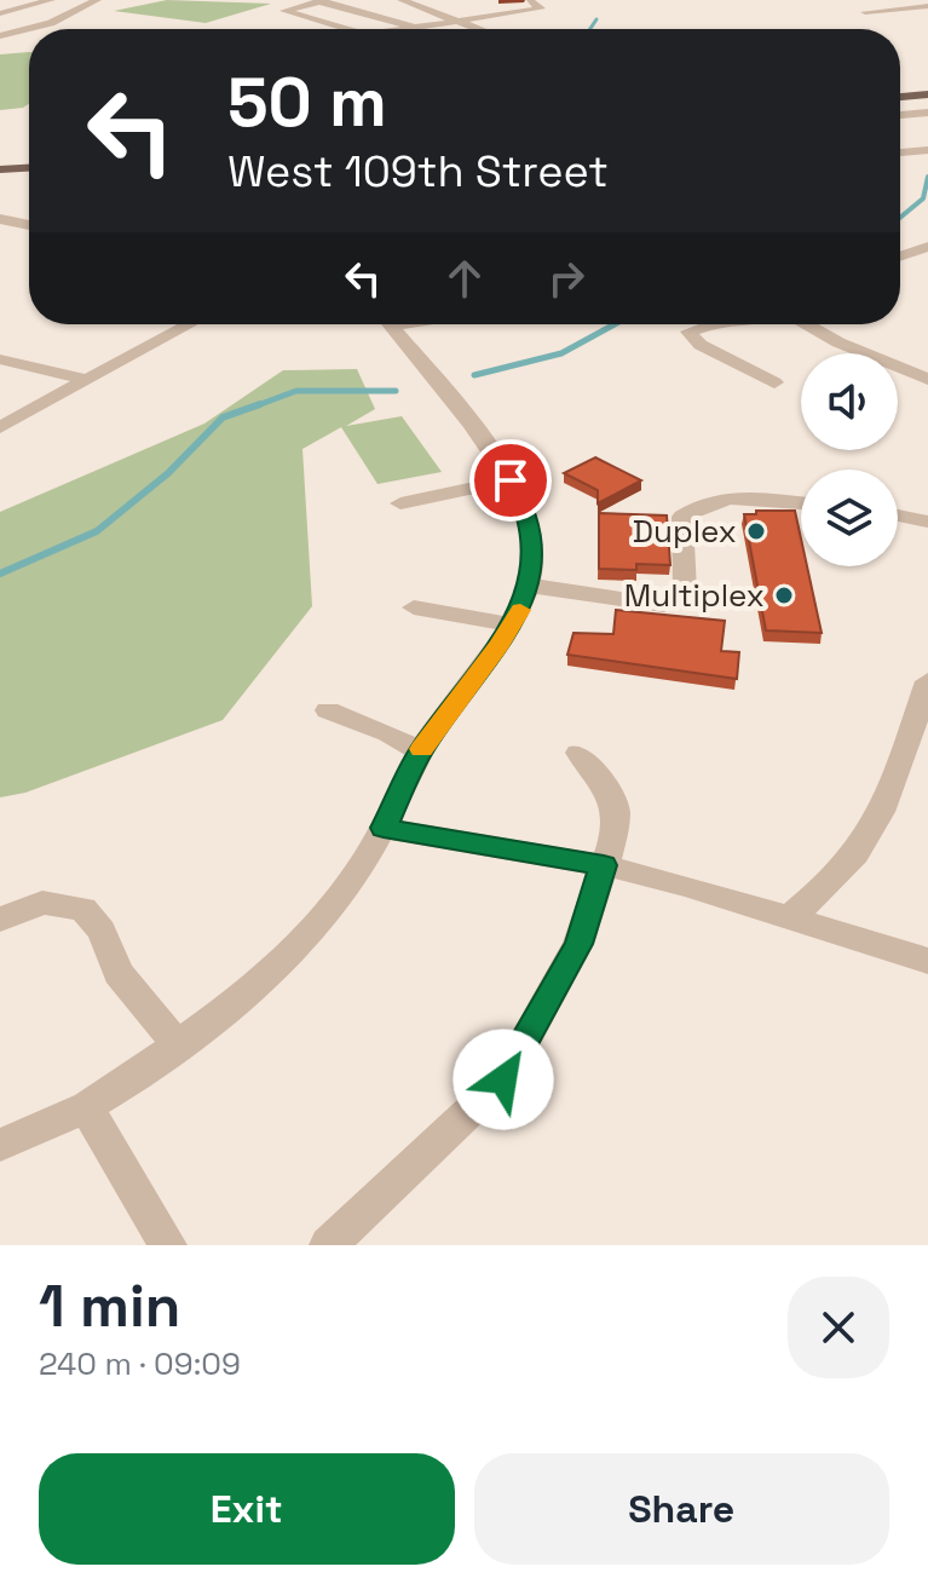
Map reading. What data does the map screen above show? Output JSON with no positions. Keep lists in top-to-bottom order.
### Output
{
  "places": ["Duplex", "Multiplex"],
  "page": {
    "turn": ["50 m", "West 109th Street"],
    "heading": ["1 min", "240 m · 09:09"],
    "buttons": ["Exit", "Share"]
  }
}
